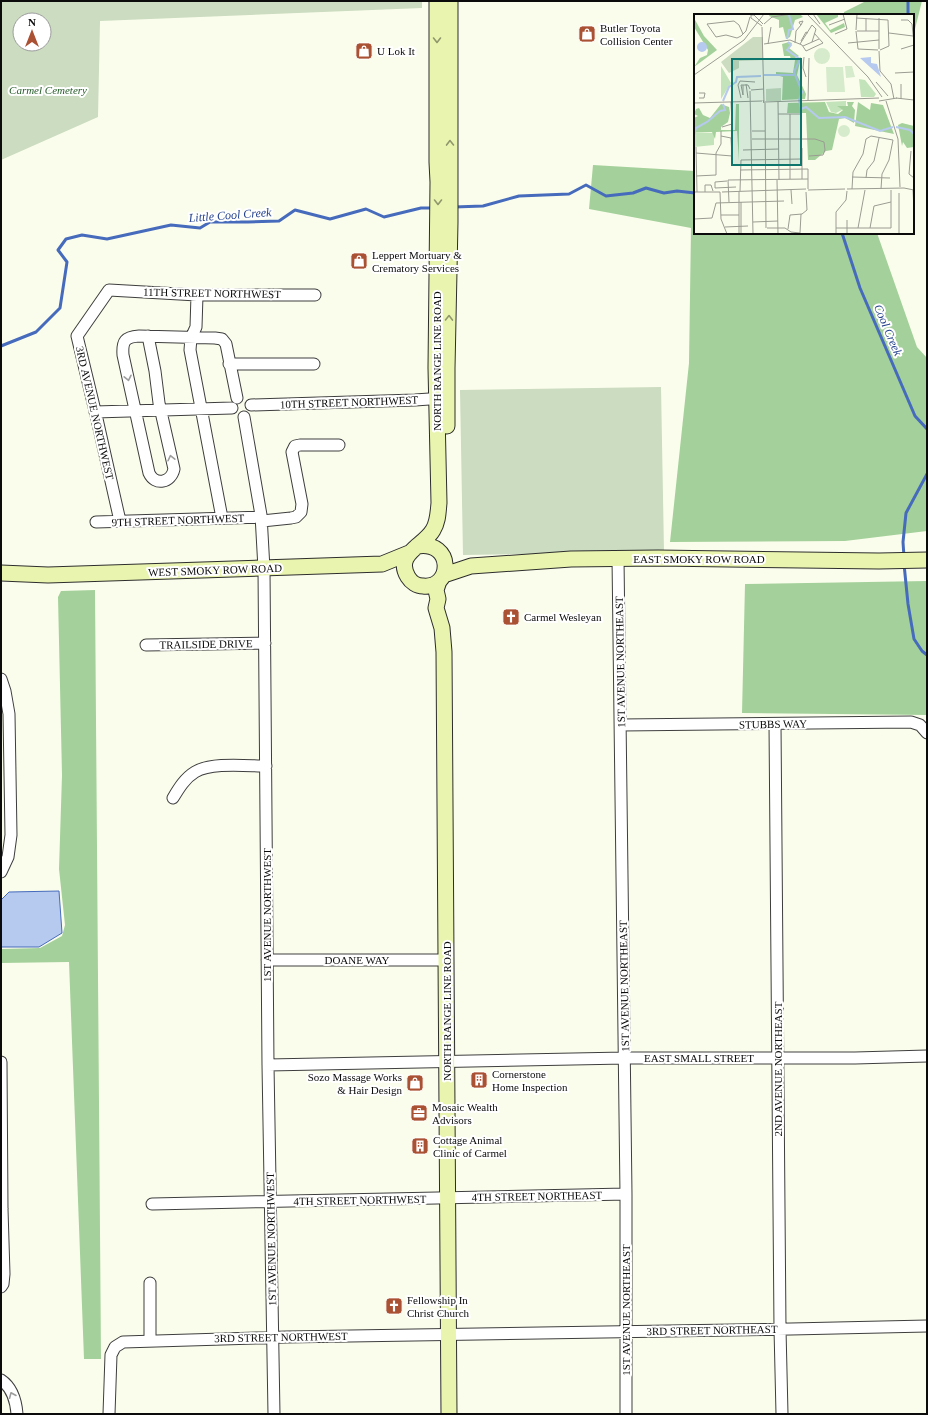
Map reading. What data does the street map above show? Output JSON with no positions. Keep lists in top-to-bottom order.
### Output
{
  "streets": {
    "main road": ["NORTH RANGE LINE ROAD", "EAST SMOKY ROW ROAD", "WEST SMOKY ROW ROAD"],
    "street": [
      "11TH STREET NORTHWEST",
      "10TH STREET NORTHWEST",
      "3RD AVENUE NORTHWEST",
      "9TH STREET NORTHWEST",
      "TRAILSIDE DRIVE",
      "1ST AVENUE NORTHEAST",
      "STUBBS WAY",
      "1ST AVENUE NORTHWEST",
      "DOANE WAY",
      "EAST SMALL STREET",
      "2ND AVENUE NORTHEAST",
      "4TH STREET NORTHEAST",
      "4TH STREET NORTHWEST",
      "3RD STREET NORTHEAST",
      "3RD STREET NORTHWEST"
    ]
  },
  "crossings": [
    ["11TH STREET NORTHWEST", "3RD AVENUE NORTHWEST"],
    ["NORTH RANGE LINE ROAD", "10TH STREET NORTHWEST"],
    ["NORTH RANGE LINE ROAD", "EAST SMOKY ROW ROAD"],
    ["NORTH RANGE LINE ROAD", "WEST SMOKY ROW ROAD"],
    ["NORTH RANGE LINE ROAD", "DOANE WAY"],
    ["NORTH RANGE LINE ROAD", "EAST SMALL STREET"],
    ["NORTH RANGE LINE ROAD", "4TH STREET NORTHEAST"],
    ["NORTH RANGE LINE ROAD", "4TH STREET NORTHWEST"],
    ["NORTH RANGE LINE ROAD", "3RD STREET NORTHEAST"],
    ["NORTH RANGE LINE ROAD", "3RD STREET NORTHWEST"],
    ["10TH STREET NORTHWEST", "1ST AVENUE NORTHWEST"],
    ["3RD AVENUE NORTHWEST", "9TH STREET NORTHWEST"],
    ["9TH STREET NORTHWEST", "1ST AVENUE NORTHWEST"],
    ["EAST SMOKY ROW ROAD", "WEST SMOKY ROW ROAD"],
    ["EAST SMOKY ROW ROAD", "1ST AVENUE NORTHEAST"],
    ["WEST SMOKY ROW ROAD", "1ST AVENUE NORTHWEST"],
    ["TRAILSIDE DRIVE", "1ST AVENUE NORTHWEST"],
    ["1ST AVENUE NORTHEAST", "STUBBS WAY"],
    ["1ST AVENUE NORTHEAST", "EAST SMALL STREET"],
    ["1ST AVENUE NORTHEAST", "4TH STREET NORTHEAST"],
    ["1ST AVENUE NORTHEAST", "3RD STREET NORTHEAST"],
    ["STUBBS WAY", "2ND AVENUE NORTHEAST"],
    ["1ST AVENUE NORTHWEST", "DOANE WAY"],
    ["1ST AVENUE NORTHWEST", "EAST SMALL STREET"],
    ["1ST AVENUE NORTHWEST", "4TH STREET NORTHWEST"],
    ["1ST AVENUE NORTHWEST", "3RD STREET NORTHWEST"],
    ["EAST SMALL STREET", "2ND AVENUE NORTHEAST"],
    ["2ND AVENUE NORTHEAST", "3RD STREET NORTHEAST"],
    ["4TH STREET NORTHEAST", "4TH STREET NORTHWEST"],
    ["3RD STREET NORTHEAST", "3RD STREET NORTHWEST"]
  ],
  "water": ["Little Cool Creek", "Cool Creek"],
  "parks": ["Carmel Cemetery"],
  "places": {
    "shop": [
      "Butler Toyota Collision Center",
      "U Lok It",
      "Leppert Mortuary & Crematory Services",
      "Sozo Massage Works & Hair Design"
    ],
    "church": ["Carmel Wesleyan", "Fellowship In Christ Church"],
    "building": ["Cornerstone Home Inspection", "Cottage Animal Clinic of Carmel"],
    "office": ["Mosaic Wealth Advisors"]
  },
  "north": "top"
}
